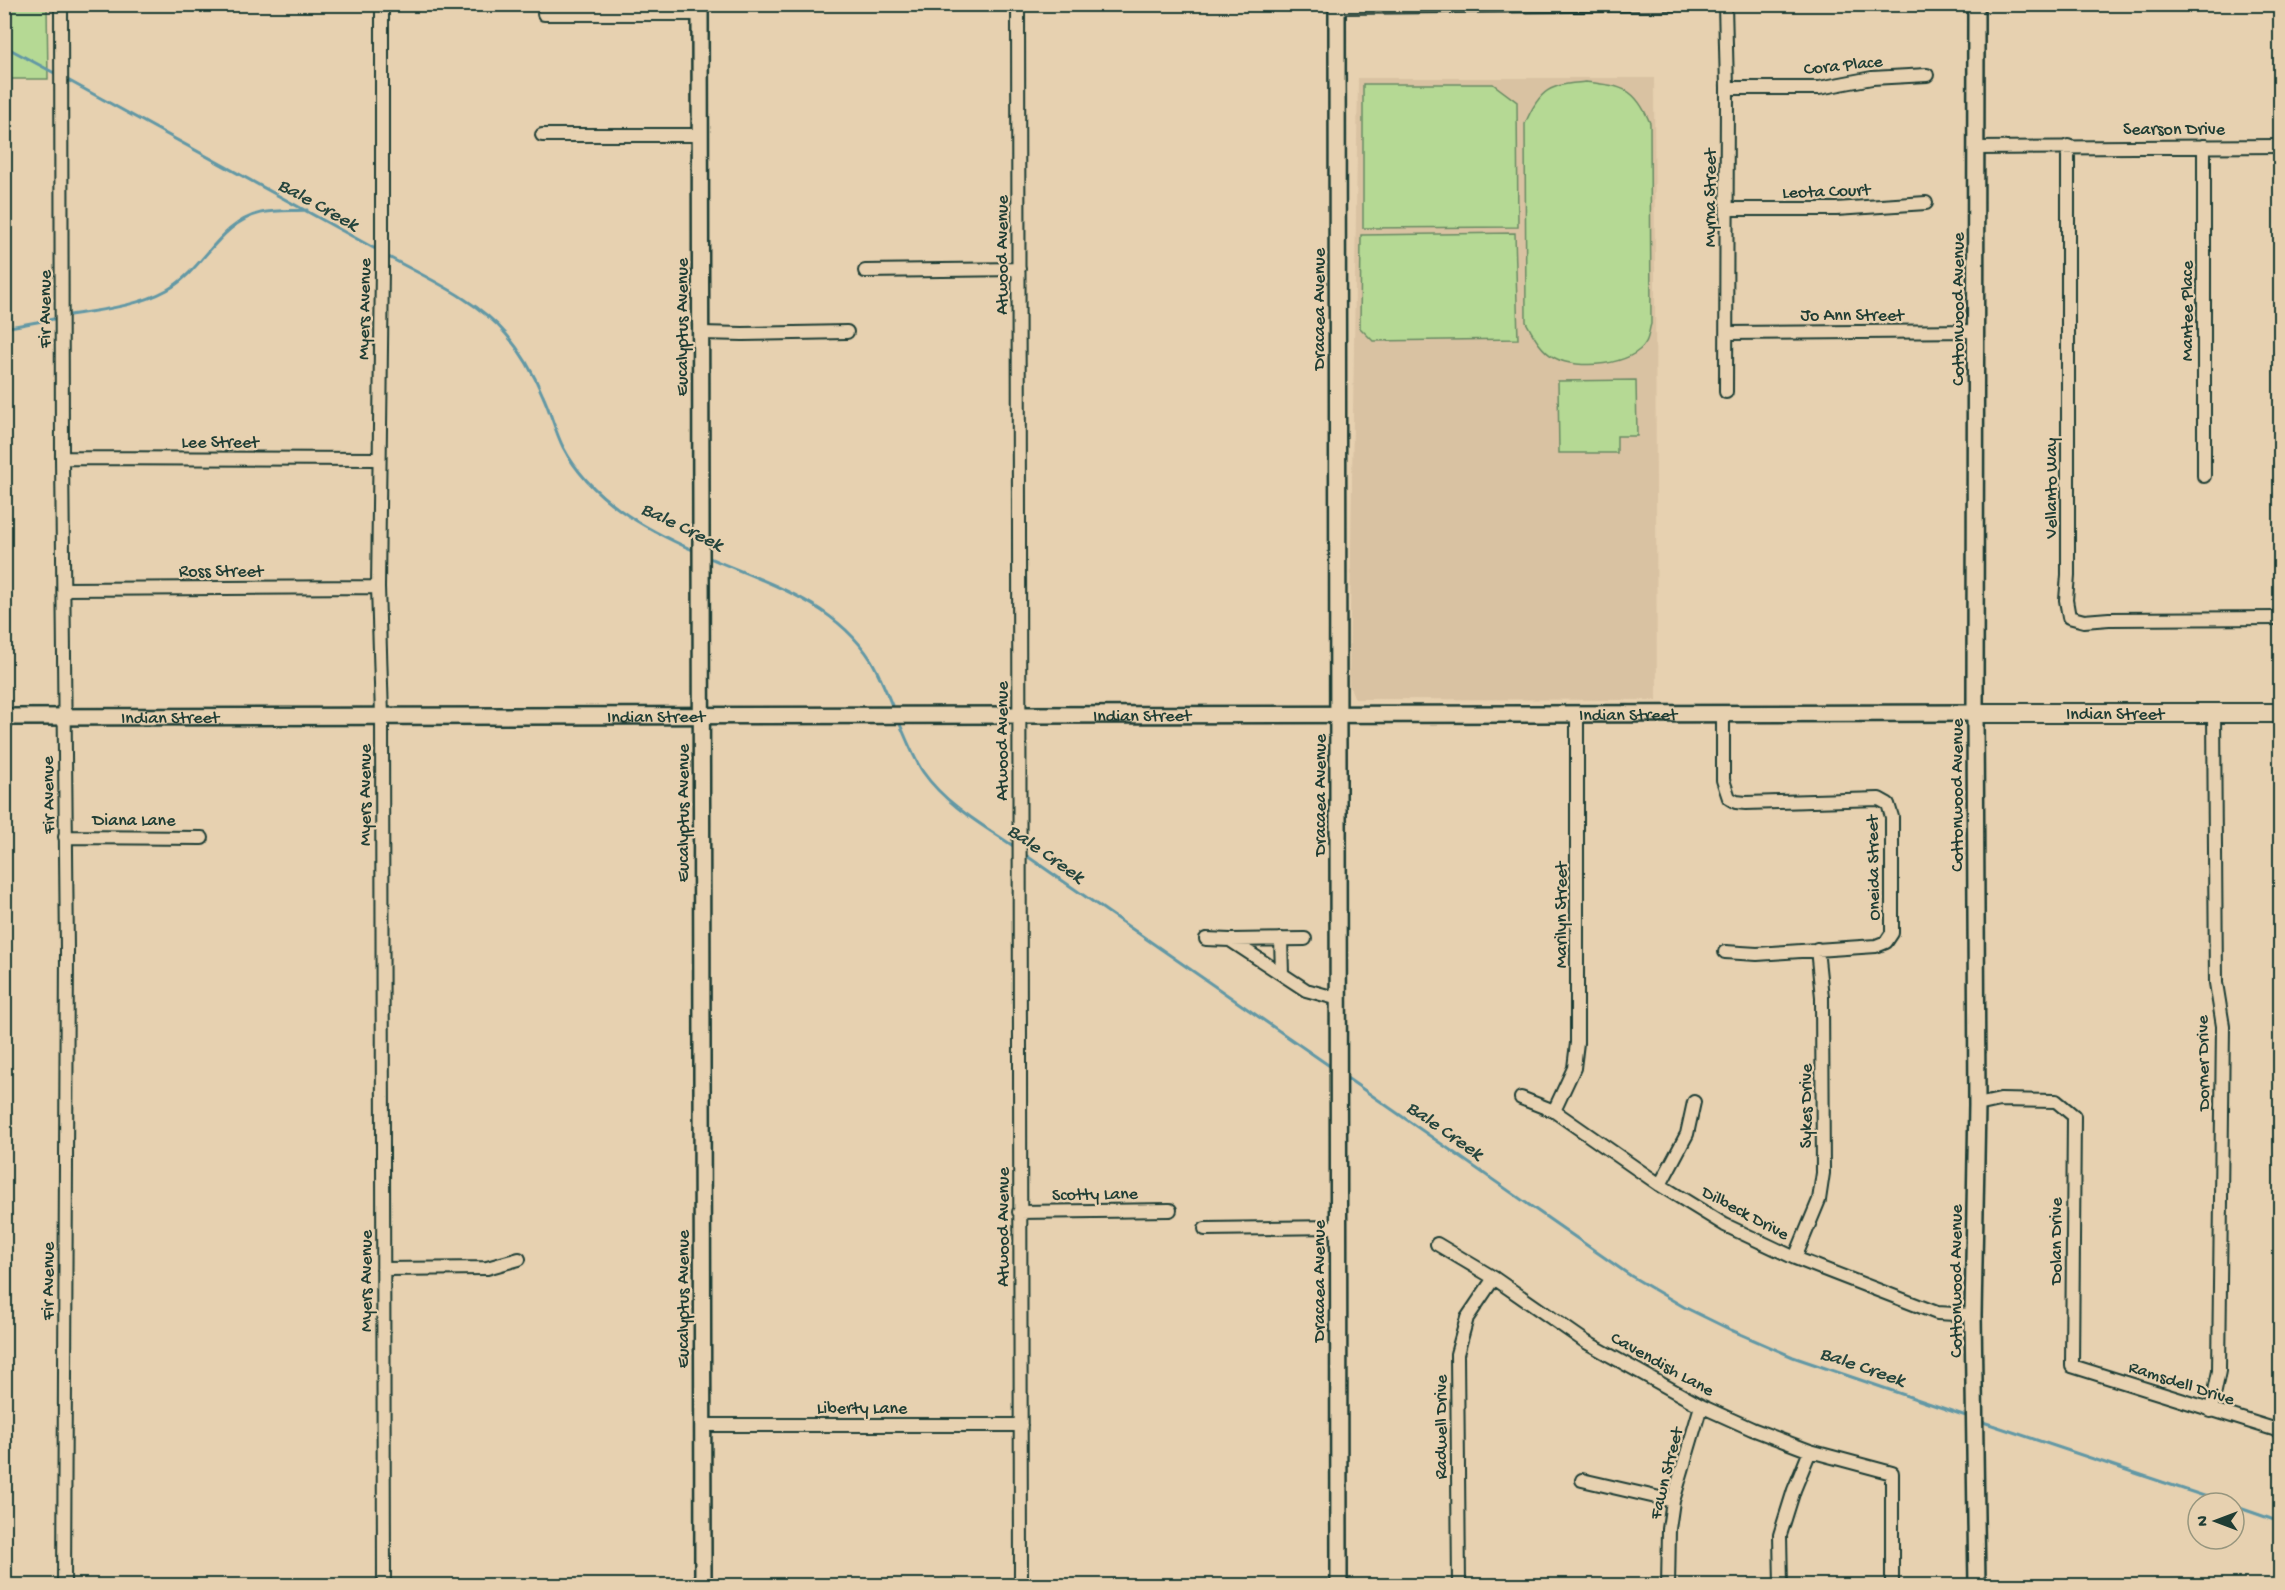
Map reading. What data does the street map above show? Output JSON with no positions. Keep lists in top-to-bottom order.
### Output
{
  "streets": {
    "main road": ["Indian Street"],
    "street": [
      "Cora Place",
      "Searson Drive",
      "Leota Court",
      "Myrna Street",
      "Atwood Avenue",
      "Fir Avenue",
      "Myers Avenue",
      "Dracaea Avenue",
      "Cottonwood Avenue",
      "Mantee Place",
      "Jo Ann Street",
      "Eucalyptus Avenue",
      "Lee Street",
      "Vellanto Way",
      "Ross Street",
      "Diana Lane",
      "Oneida Street",
      "Marilyn Street",
      "Dorner Drive",
      "Sykes Drive",
      "Scotty Lane",
      "Dilbeck Drive",
      "Dolan Drive",
      "Cavendish Lane",
      "Ramsdell Drive",
      "Liberty Lane",
      "Radwell Drive",
      "Fawn Street"
    ]
  },
  "crossings": [
    ["Cora Place", "Myrna Street"],
    ["Searson Drive", "Cottonwood Avenue"],
    ["Searson Drive", "Mantee Place"],
    ["Searson Drive", "Vellanto Way"],
    ["Leota Court", "Myrna Street"],
    ["Myrna Street", "Jo Ann Street"],
    ["Atwood Avenue", "Indian Street"],
    ["Atwood Avenue", "Scotty Lane"],
    ["Atwood Avenue", "Liberty Lane"],
    ["Fir Avenue", "Lee Street"],
    ["Fir Avenue", "Ross Street"],
    ["Fir Avenue", "Indian Street"],
    ["Fir Avenue", "Diana Lane"],
    ["Myers Avenue", "Lee Street"],
    ["Myers Avenue", "Ross Street"],
    ["Myers Avenue", "Indian Street"],
    ["Dracaea Avenue", "Indian Street"],
    ["Cottonwood Avenue", "Jo Ann Street"],
    ["Cottonwood Avenue", "Indian Street"],
    ["Cottonwood Avenue", "Dilbeck Drive"],
    ["Cottonwood Avenue", "Dolan Drive"],
    ["Eucalyptus Avenue", "Indian Street"],
    ["Eucalyptus Avenue", "Liberty Lane"],
    ["Indian Street", "Oneida Street"],
    ["Indian Street", "Marilyn Street"],
    ["Indian Street", "Dorner Drive"],
    ["Oneida Street", "Sykes Drive"],
    ["Marilyn Street", "Dilbeck Drive"],
    ["Dorner Drive", "Ramsdell Drive"],
    ["Sykes Drive", "Dilbeck Drive"],
    ["Dolan Drive", "Ramsdell Drive"],
    ["Cavendish Lane", "Radwell Drive"],
    ["Cavendish Lane", "Fawn Street"]
  ],
  "water": ["Bale Creek"],
  "north": "left"
}
